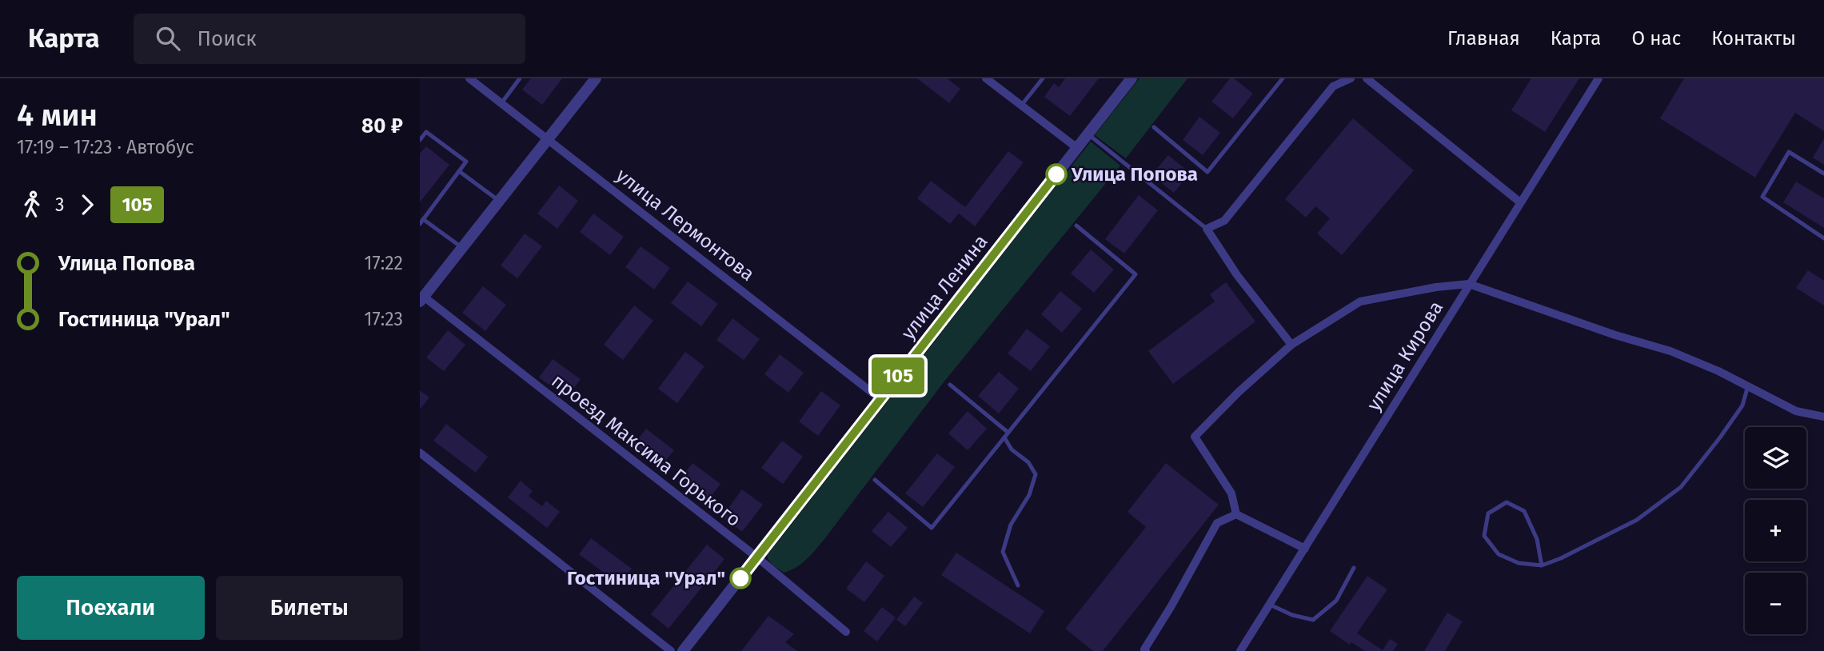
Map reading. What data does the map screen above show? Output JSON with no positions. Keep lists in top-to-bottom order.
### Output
{
  "streets": {
    "street": [
      "улица Лермонтова",
      "улица Ленина",
      "улица Кирова",
      "проезд Максима Горького"
    ]
  },
  "crossings": [
    ["улица Лермонтова", "улица Ленина"],
    ["улица Ленина", "проезд Максима Горького"]
  ],
  "places": ["Улица Попова", "Гостиница \"Урал\""],
  "lines": ["bus line 105"],
  "page": {
    "header": "Карта",
    "search": "Поиск",
    "nav": [
      "Главная",
      "Карта",
      "О нас",
      "Контакты"
    ],
    "heading": ["4 мин", "17:19 – 17:23 · Автобус", "80 ₽"],
    "on_map": "105",
    "legs": ["3", "105"],
    "list": [
      {
        "name": "Улица Попова",
        "value": "17:22"
      },
      {
        "name": "Гостиница \"Урал\"",
        "value": "17:23"
      }
    ],
    "map_buttons": ["+", "−"],
    "buttons": ["Поехали", "Билеты"]
  }
}
